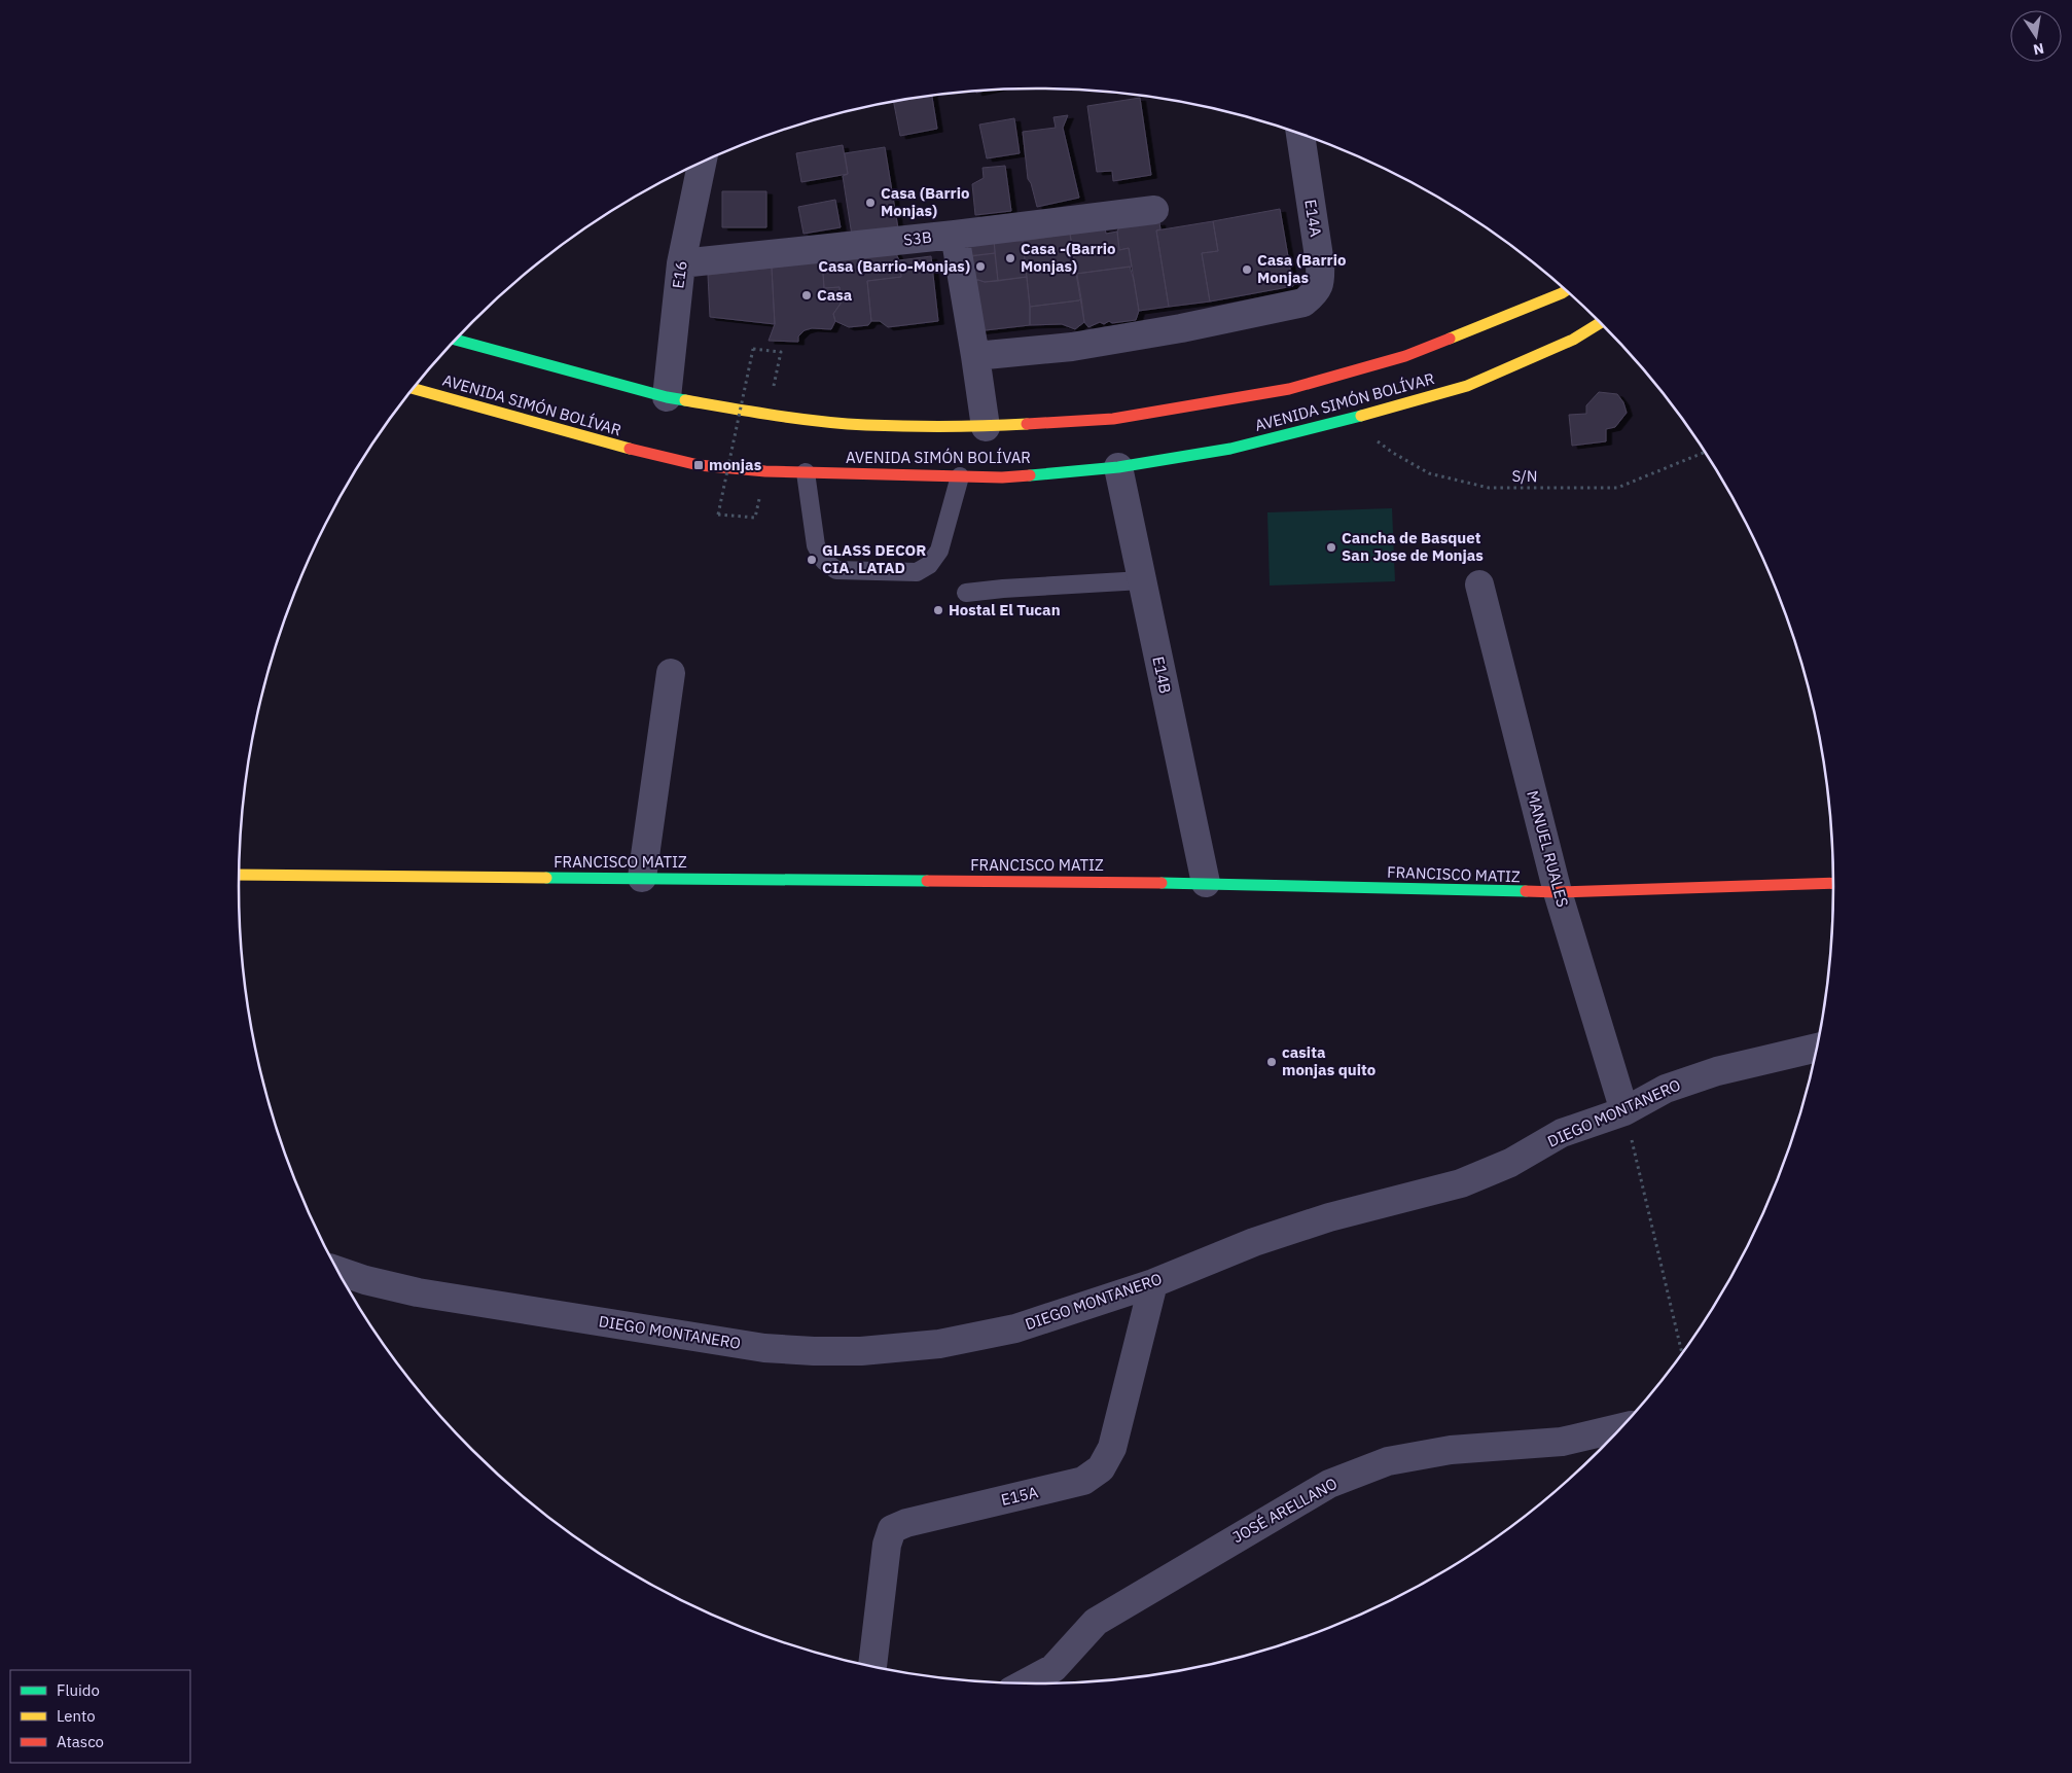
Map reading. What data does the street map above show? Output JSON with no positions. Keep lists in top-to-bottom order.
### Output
{
  "streets": {
    "main road": ["AVENIDA SIMÓN BOLÍVAR", "FRANCISCO MATIZ"],
    "street": [
      "E14A",
      "S3B",
      "E16",
      "E14B",
      "MANUEL RUALES",
      "DIEGO MONTANERO",
      "E15A",
      "JOSÉ ARELLANO"
    ],
    "path": ["S/N"]
  },
  "crossings": [
    ["S3B", "E16"],
    ["E16", "AVENIDA SIMÓN BOLÍVAR"],
    ["AVENIDA SIMÓN BOLÍVAR", "S/N"],
    ["AVENIDA SIMÓN BOLÍVAR", "E14B"],
    ["E14B", "FRANCISCO MATIZ"],
    ["MANUEL RUALES", "FRANCISCO MATIZ"],
    ["MANUEL RUALES", "DIEGO MONTANERO"],
    ["DIEGO MONTANERO", "E15A"]
  ],
  "places": {
    "other": [
      "Casa (Barrio Monjas)",
      "Casa -(Barrio Monjas)",
      "Casa (Barrio-Monjas)",
      "Casa (Barrio Monjas",
      "Casa",
      "Cancha de Basquet San Jose de Monjas",
      "GLASS DECOR CIA. LATAD",
      "Hostal El Tucan",
      "casita monjas quito"
    ],
    "transit": ["monjas"]
  },
  "legend": ["Fluido", "Lento", "Atasco"],
  "north": "bottom"
}
